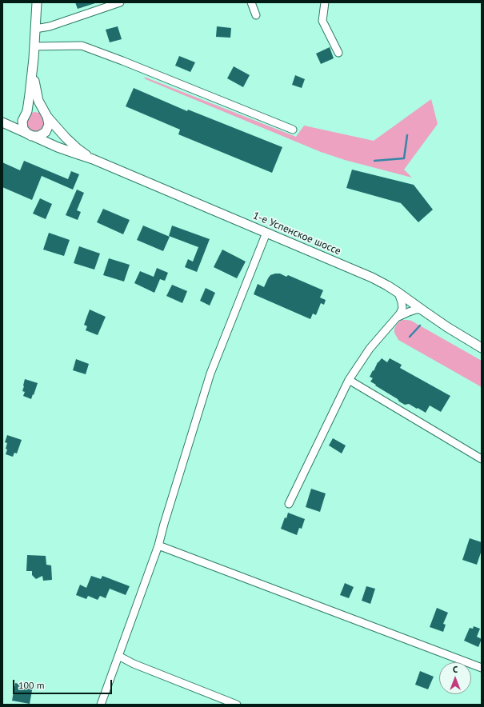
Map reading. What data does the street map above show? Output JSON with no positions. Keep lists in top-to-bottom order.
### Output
{
  "streets": {
    "main road": ["1-е Успенское шоссе"]
  },
  "scale_bar": "100 m",
  "north": "top"
}
